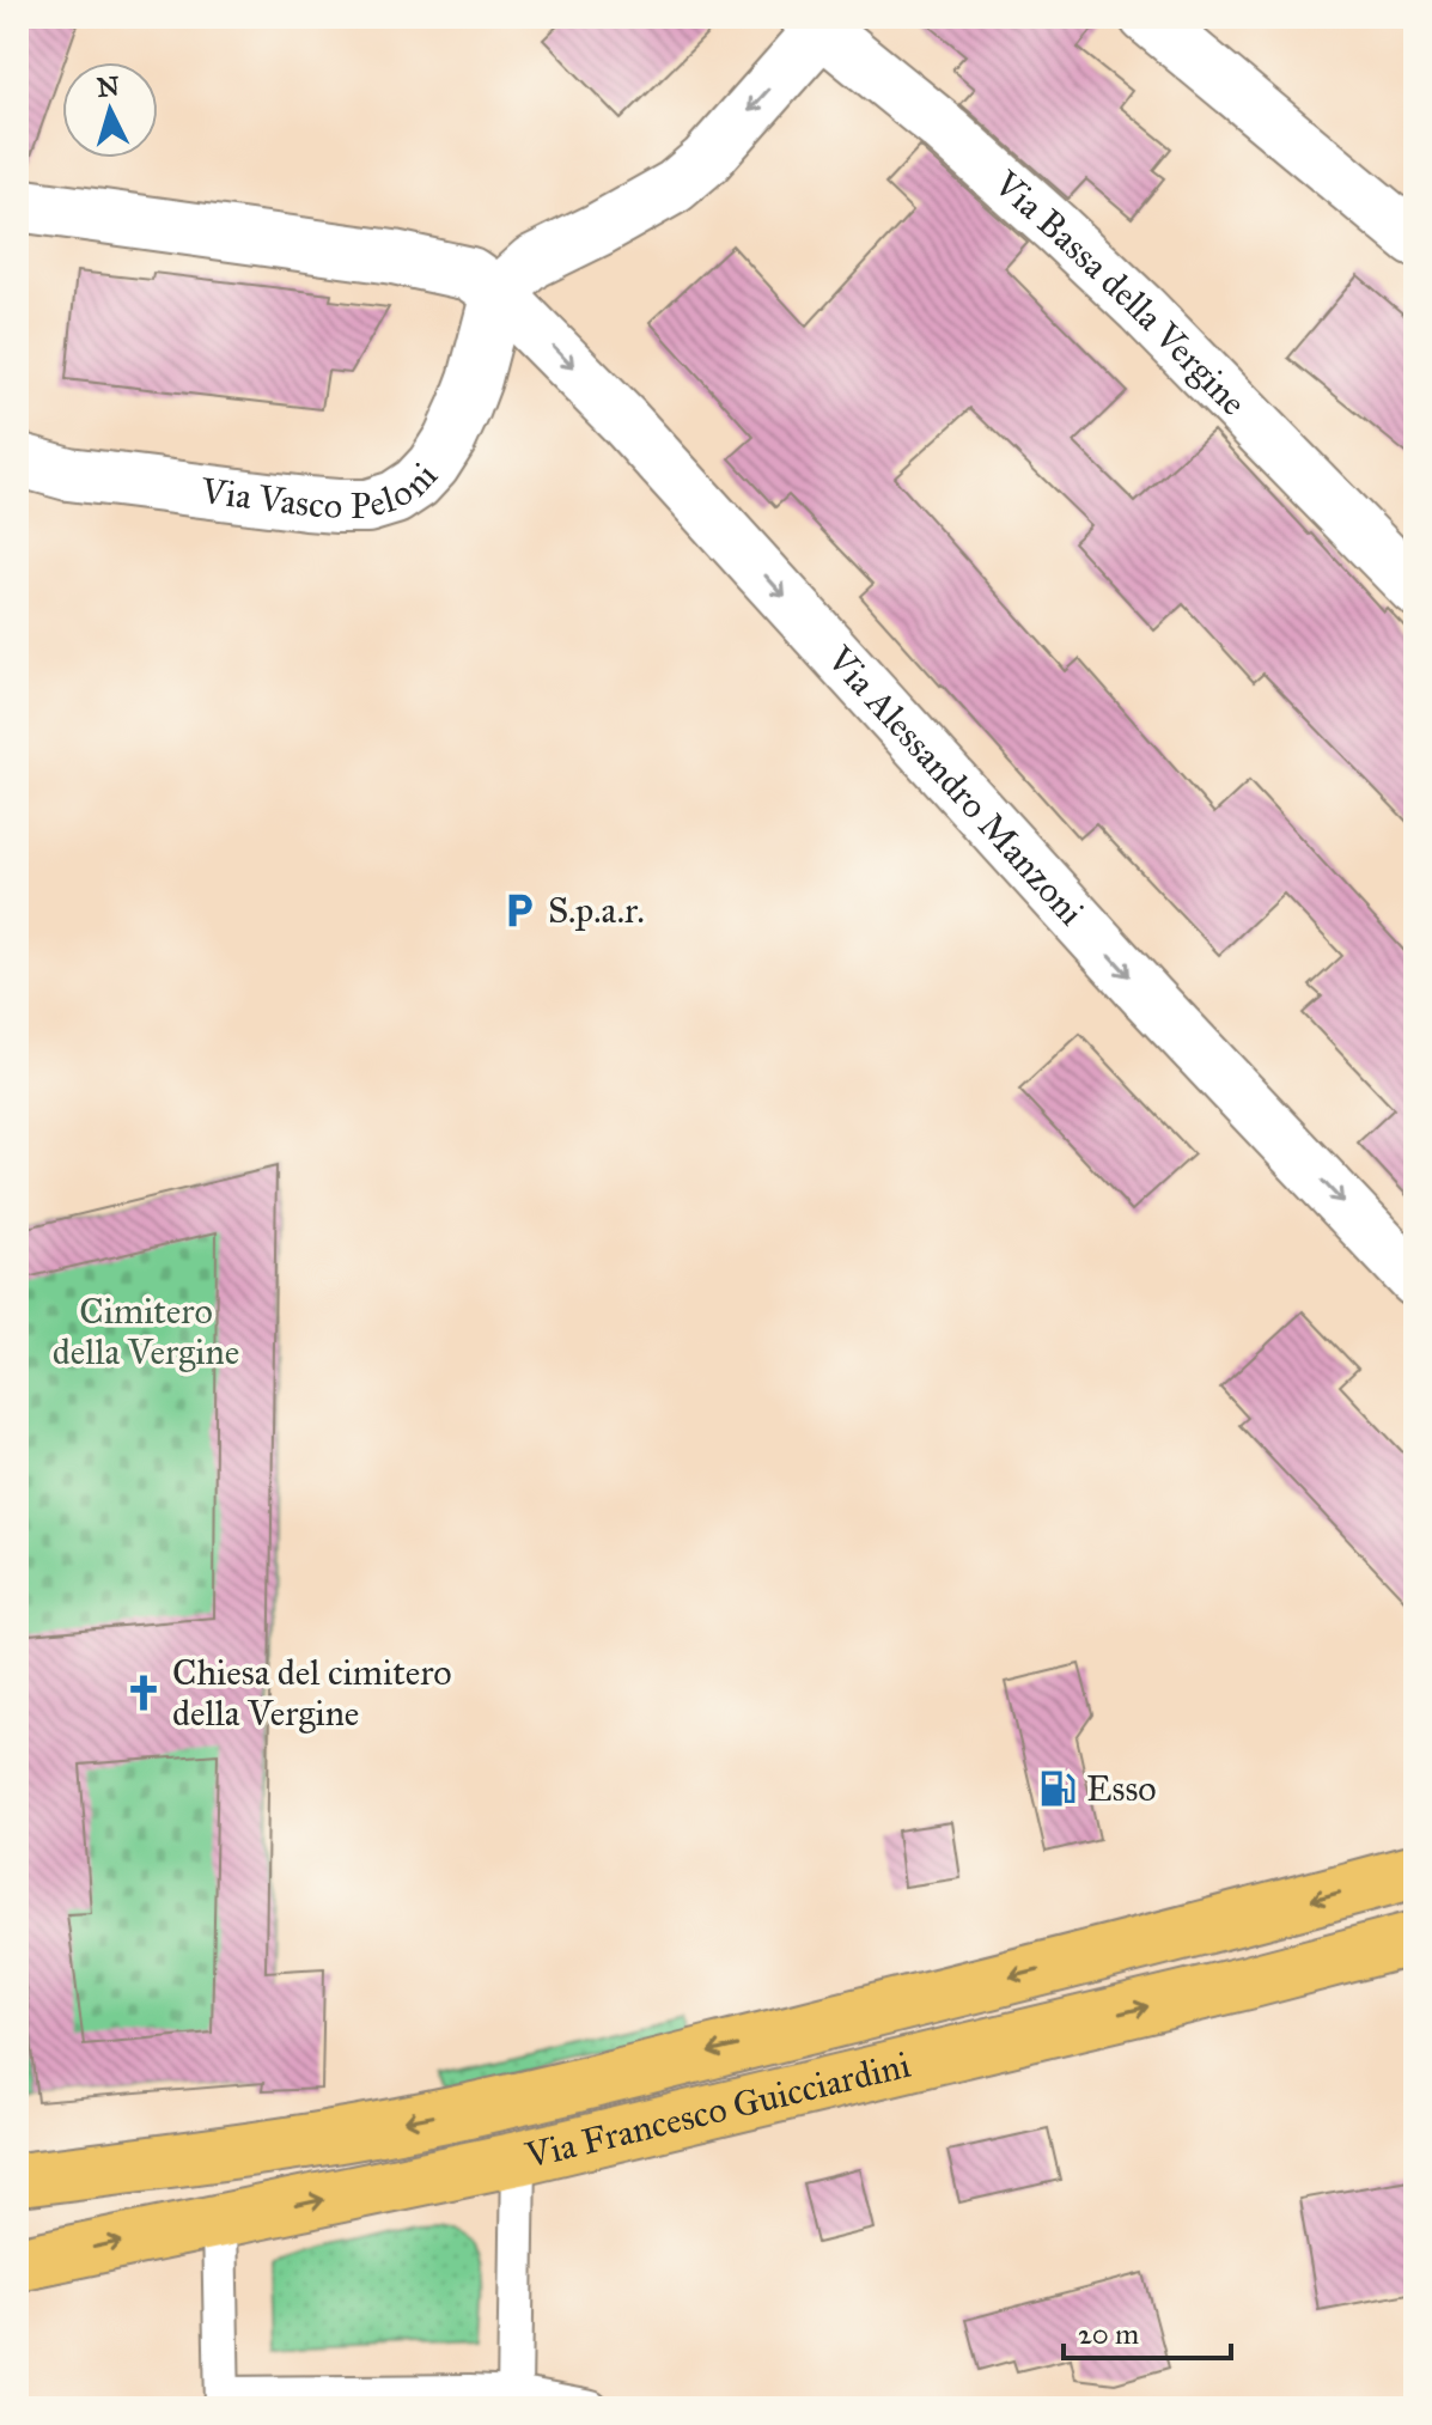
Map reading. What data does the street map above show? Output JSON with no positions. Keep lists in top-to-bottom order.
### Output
{
  "streets": {
    "main road": ["Via Francesco Guicciardini"],
    "street": ["Via Bassa della Vergine", "Via Vasco Peloni", "Via Alessandro Manzoni"]
  },
  "crossings": [
    ["Via Vasco Peloni", "Via Alessandro Manzoni"]
  ],
  "one_way": ["Via Alessandro Manzoni"],
  "parks": ["Cimitero della Vergine"],
  "places": {
    "parking": ["S.p.a.r."],
    "church": ["Chiesa del cimitero della Vergine"],
    "fuel station": ["Esso"]
  },
  "scale_bar": "20 m",
  "north": "top"
}
